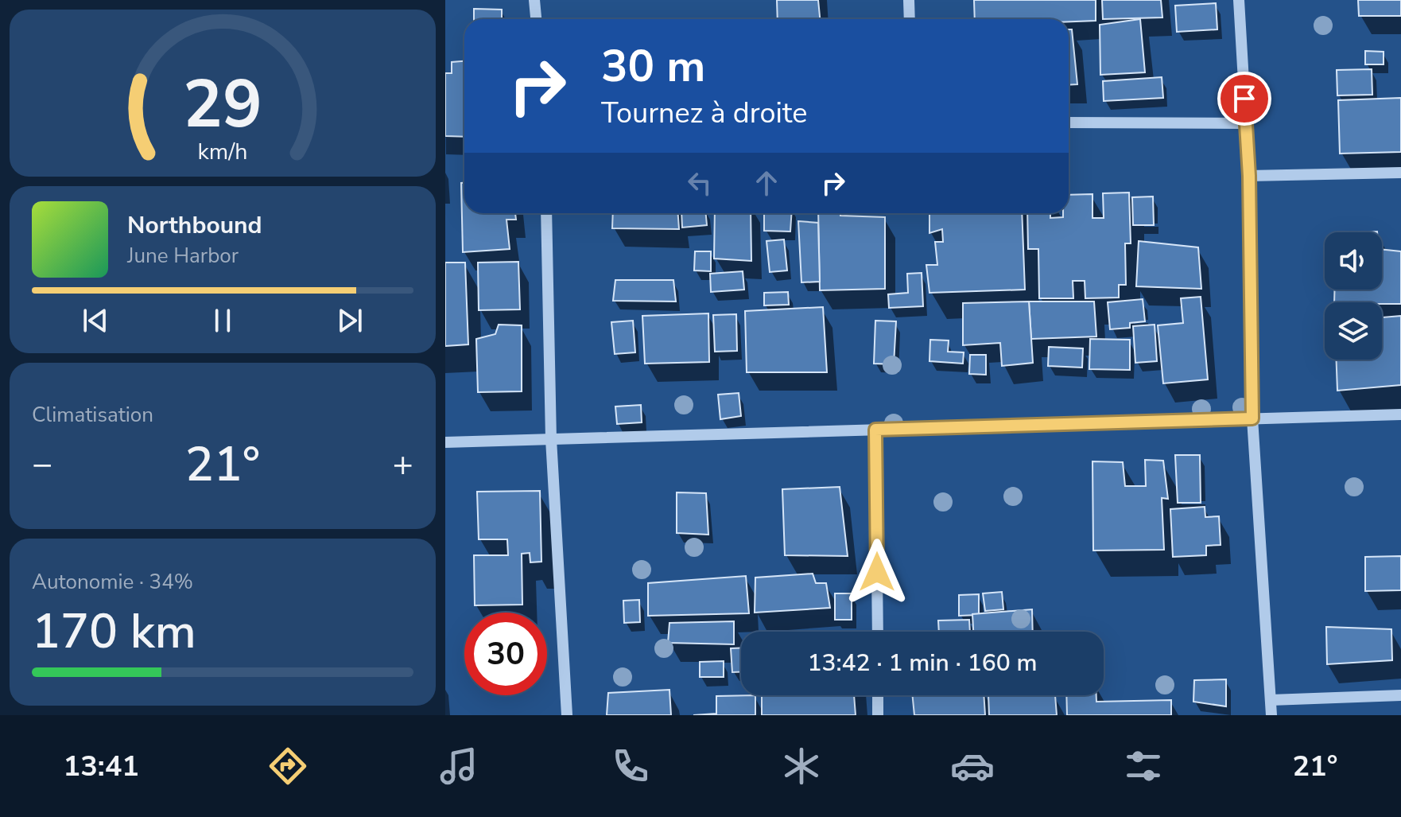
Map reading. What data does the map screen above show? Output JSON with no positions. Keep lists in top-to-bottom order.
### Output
{
  "page": {
    "turn": ["30 m", "Tournez à droite"],
    "song": ["Northbound", "June Harbor"],
    "tile": [
      "Climatisation",
      ["Autonomie · 34%", "170 km"]
    ],
    "heat": ["−", "21°", "+"],
    "limit": "30",
    "trip": "13:42 · 1 min · 160 m",
    "tabs": ["13:41", "21°"],
    "gauge": ["29", "km/h"]
  }
}
